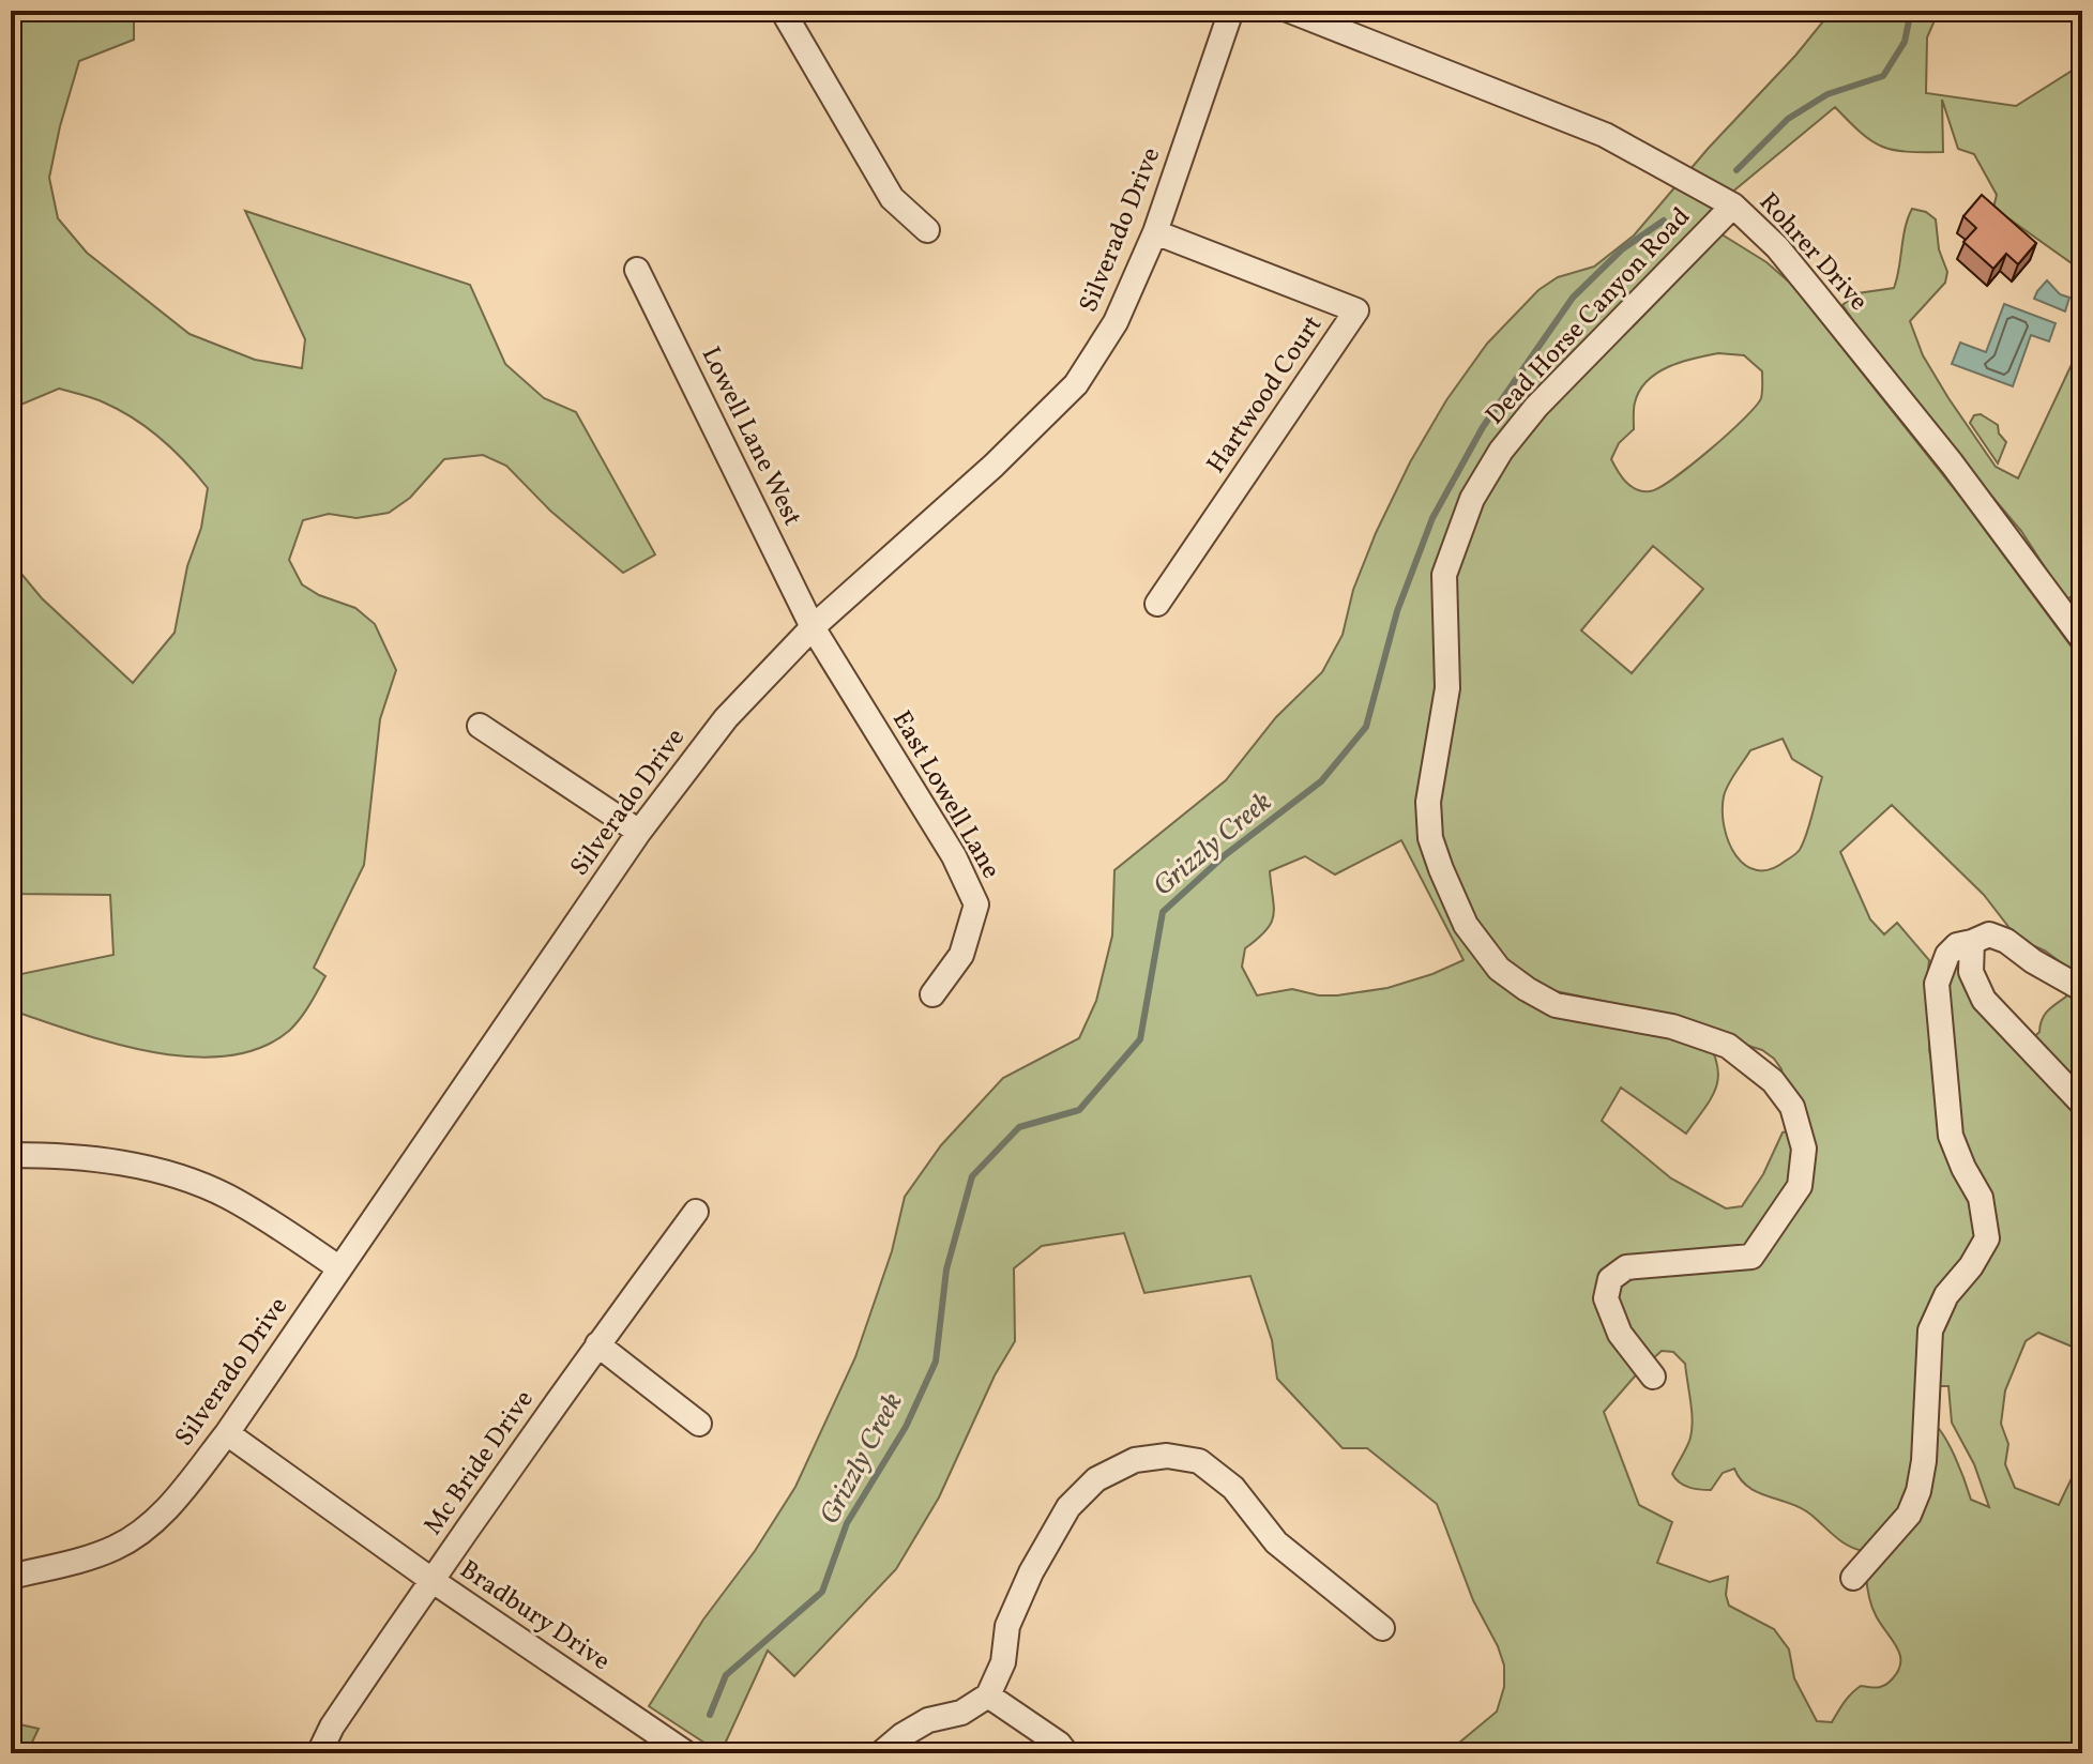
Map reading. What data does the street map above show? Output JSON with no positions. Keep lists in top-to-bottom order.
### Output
{
  "streets": {
    "street": [
      "Silverado Drive",
      "Rohrer Drive",
      "Dead Horse Canyon Road",
      "Hartwood Court",
      "Lowell Lane West",
      "East Lowell Lane",
      "Mc Bride Drive",
      "Bradbury Drive"
    ]
  },
  "crossings": [
    ["Silverado Drive", "Hartwood Court"],
    ["Silverado Drive", "Lowell Lane West"],
    ["Silverado Drive", "East Lowell Lane"],
    ["Silverado Drive", "Bradbury Drive"],
    ["Rohrer Drive", "Dead Horse Canyon Road"],
    ["Lowell Lane West", "East Lowell Lane"],
    ["Mc Bride Drive", "Bradbury Drive"]
  ],
  "water": ["Grizzly Creek"]
}
